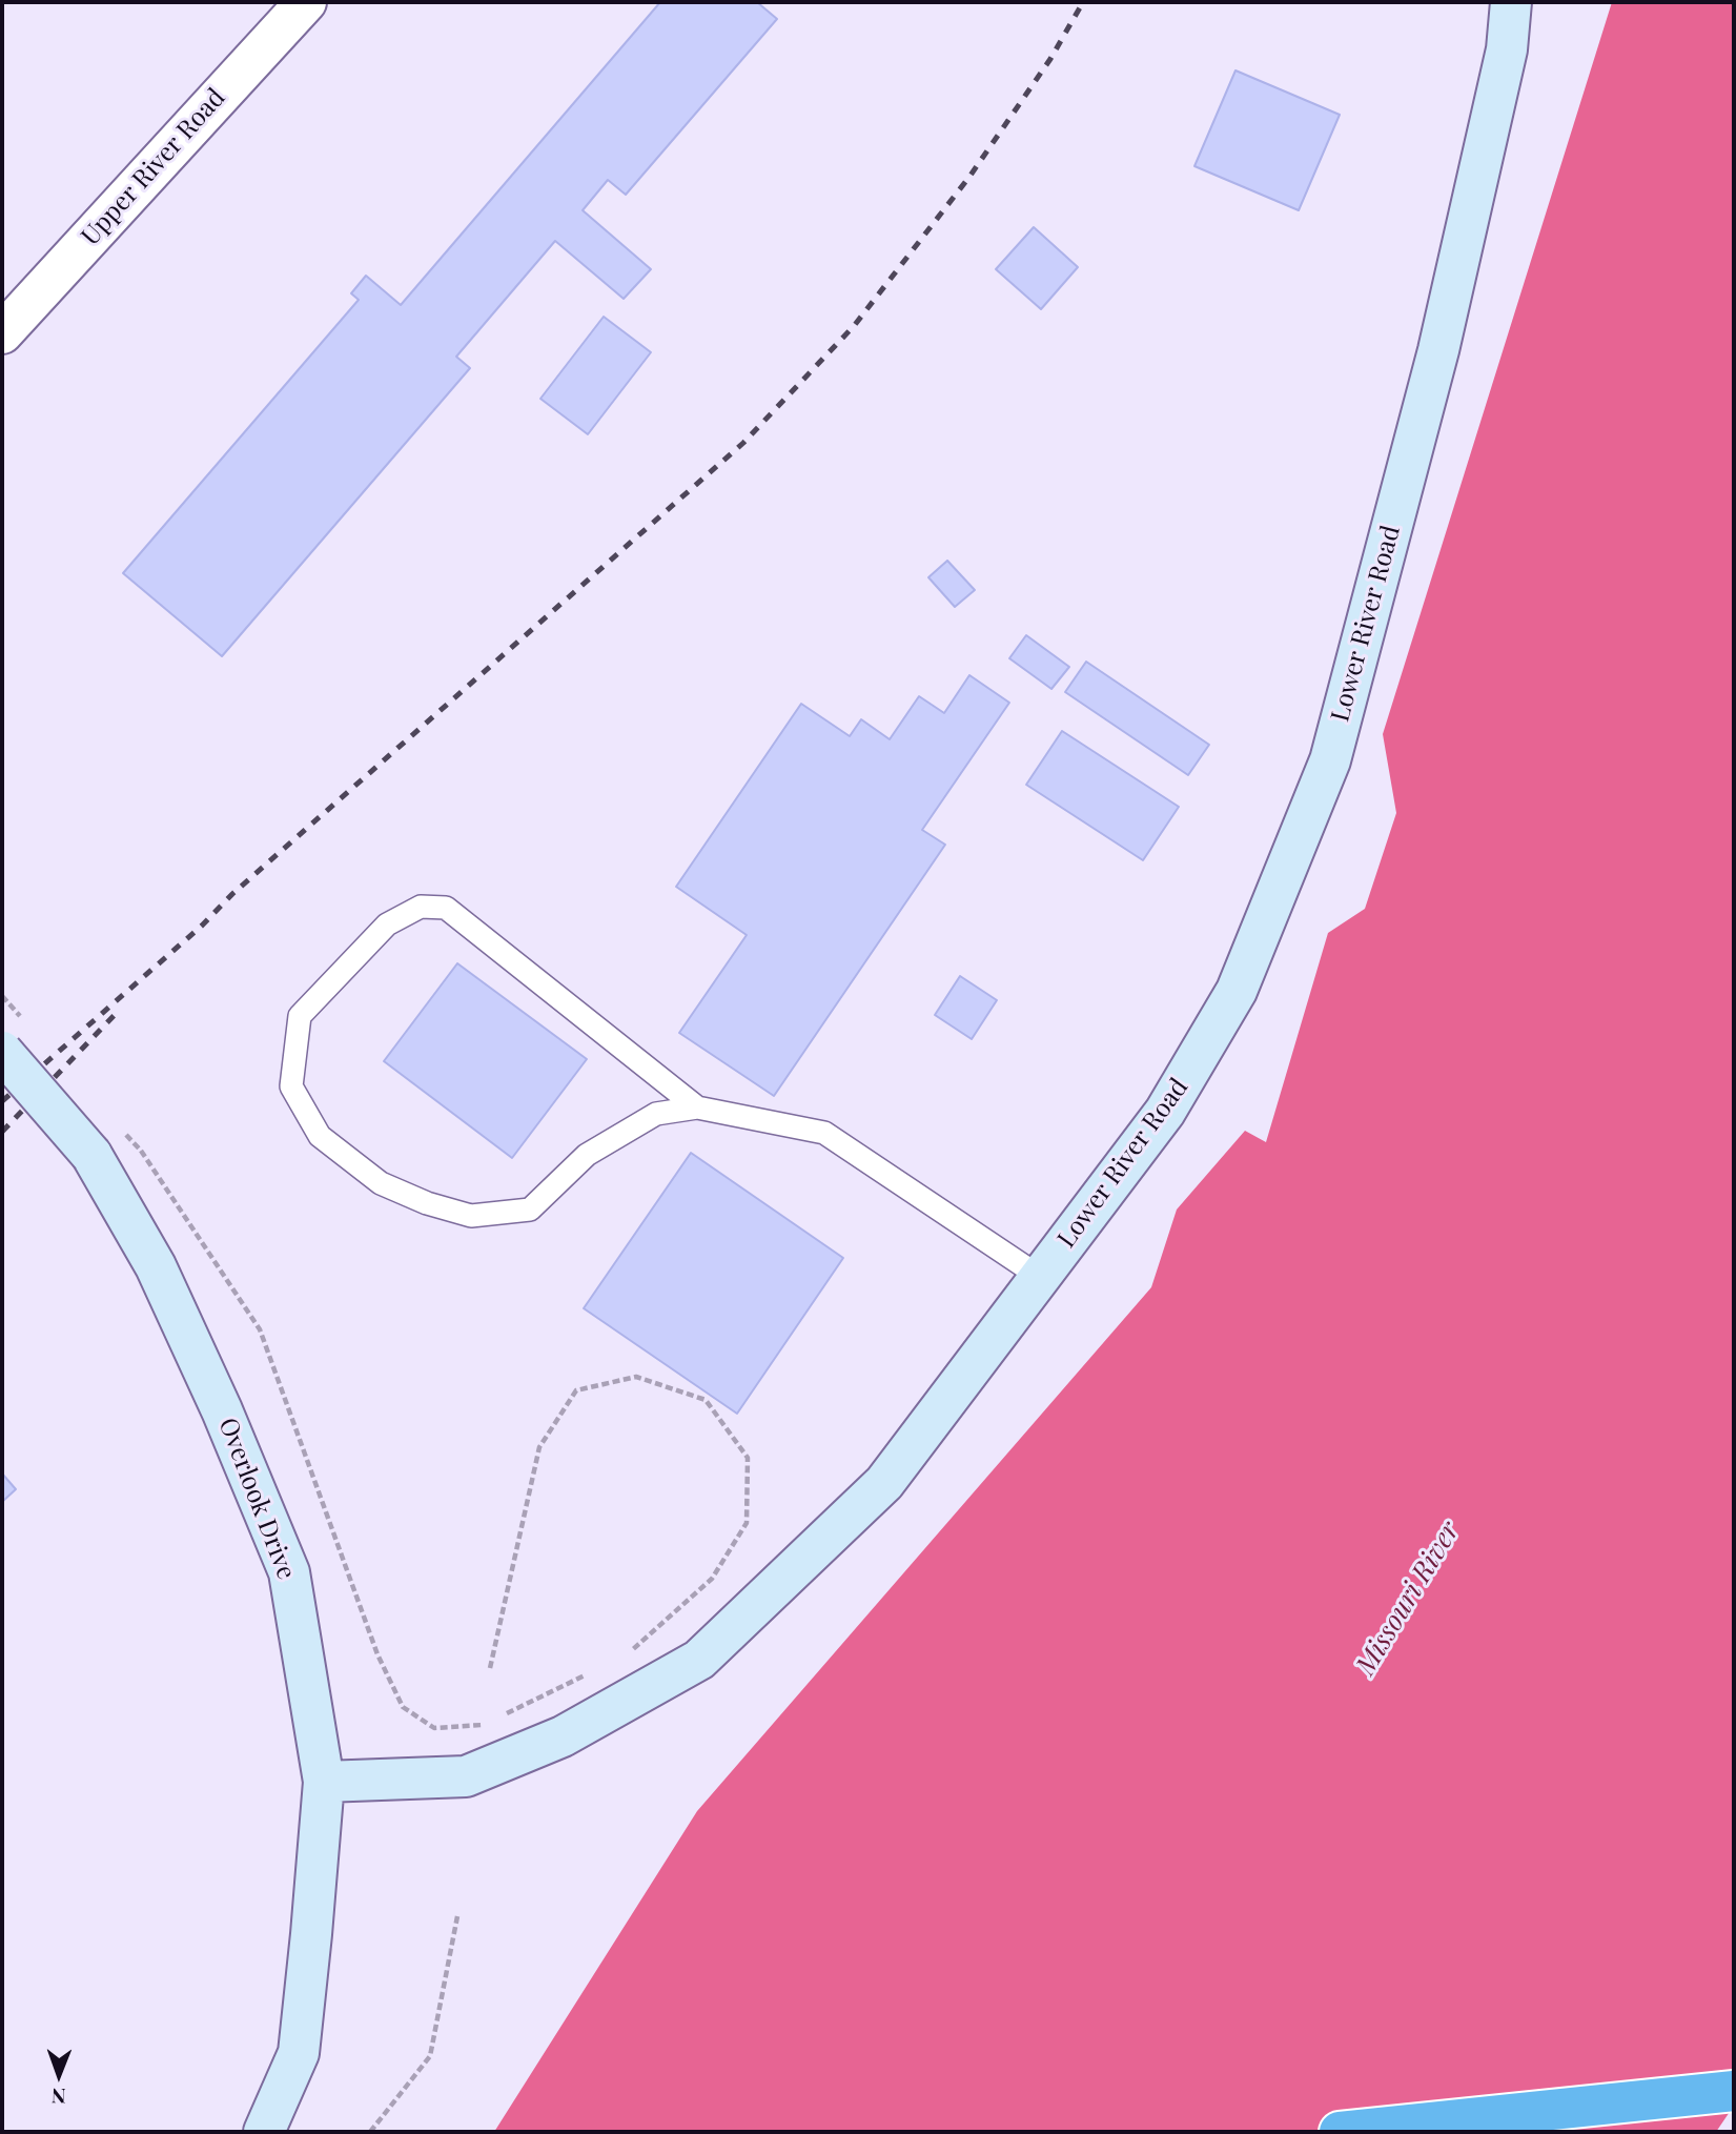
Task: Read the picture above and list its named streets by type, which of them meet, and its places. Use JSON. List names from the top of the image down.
{
  "streets": {
    "street": ["Upper River Road", "Lower River Road", "Overlook Drive"]
  },
  "crossings": [
    ["Lower River Road", "Overlook Drive"]
  ],
  "water": ["Missouri River"],
  "north": "bottom"
}
